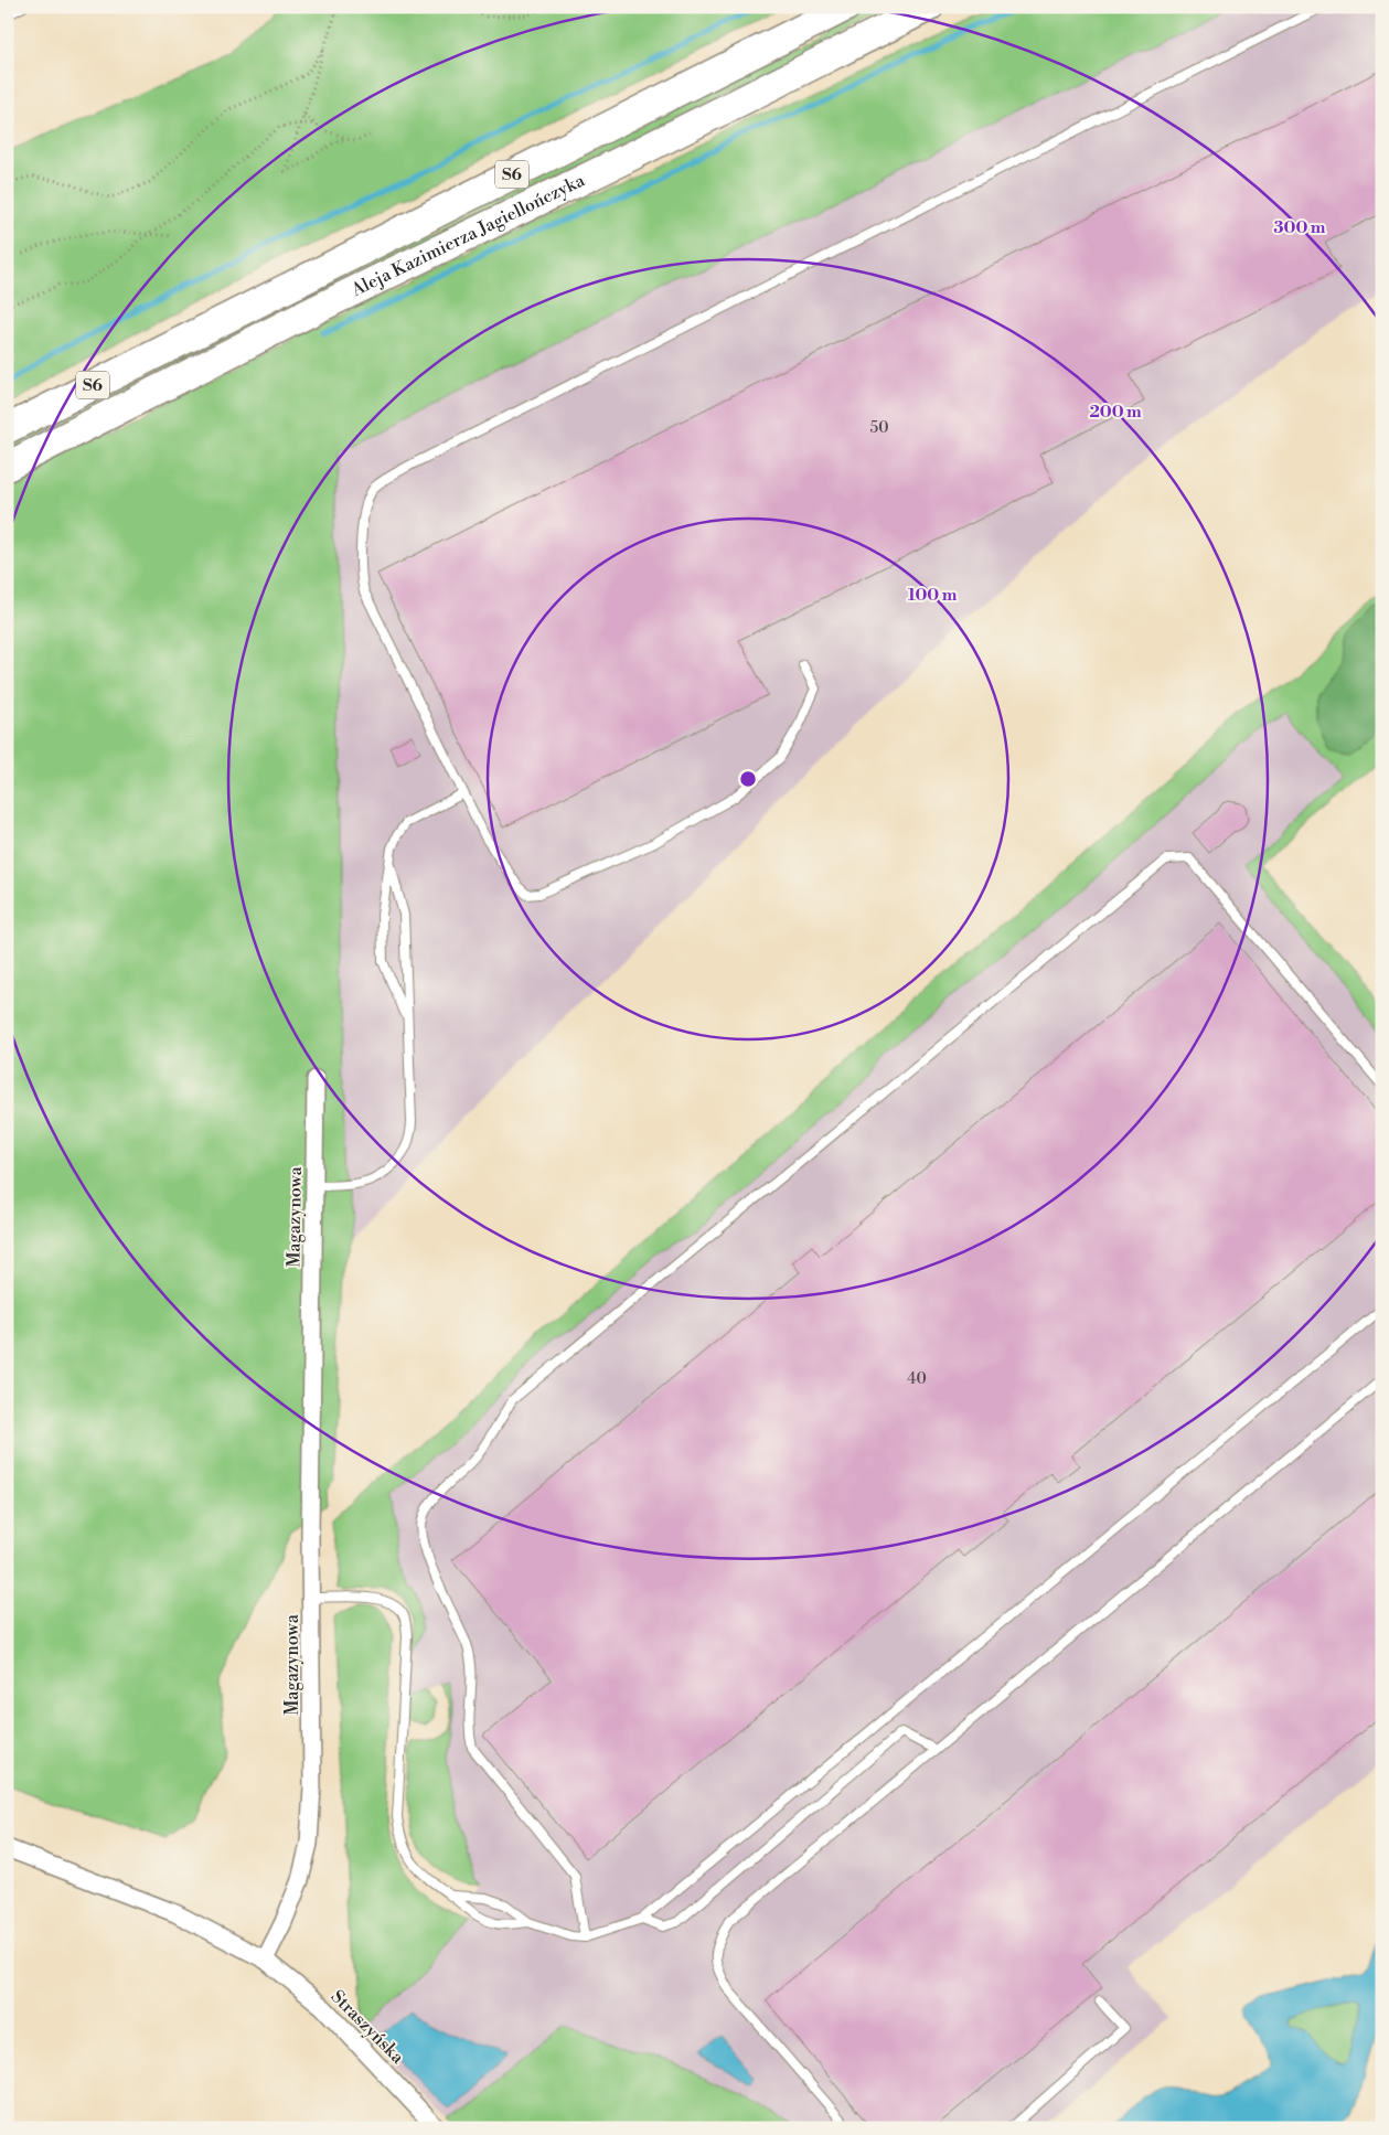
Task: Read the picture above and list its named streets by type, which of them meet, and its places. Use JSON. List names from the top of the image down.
{
  "streets": {
    "highway": ["S6", "Aleja Kazimierza Jagiellończyka"],
    "street": ["Magazynowa", "Straszyńska"]
  },
  "crossings": [
    ["Magazynowa", "Straszyńska"]
  ],
  "house_numbers": ["50", "40"],
  "rings": ["300 m", "200 m", "100 m"]
}
